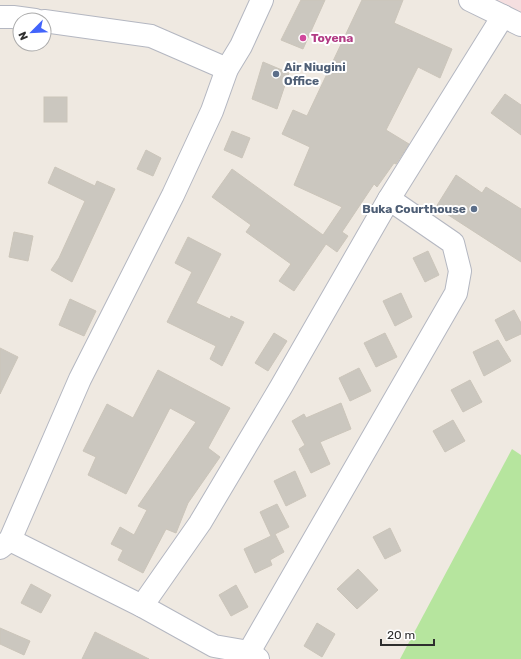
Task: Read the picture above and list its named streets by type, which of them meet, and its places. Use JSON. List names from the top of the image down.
{
  "places": ["Toyena", "Air Niugini Office", "Buka Courthouse"],
  "scale_bar": "20 m",
  "north": "bottom left"
}
